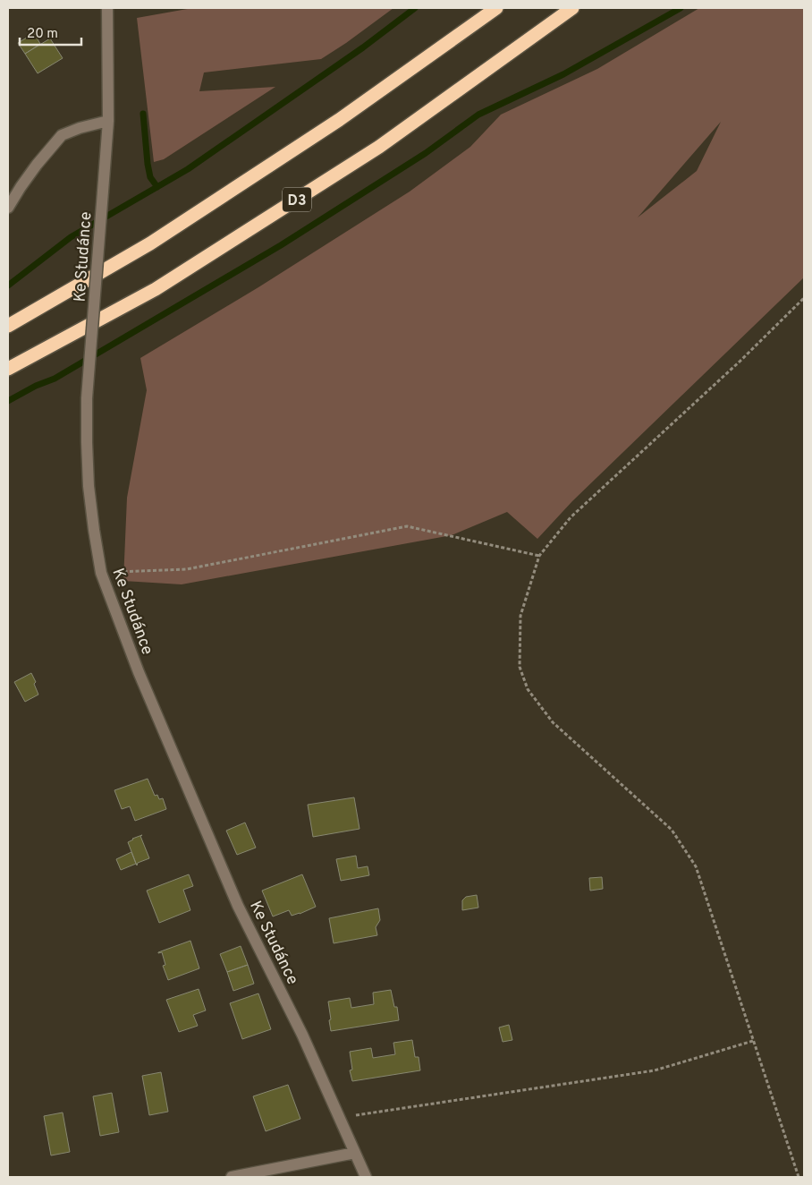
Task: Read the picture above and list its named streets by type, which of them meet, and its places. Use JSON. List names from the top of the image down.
{
  "streets": {
    "highway": ["D3"],
    "street": ["Ke Studánce"]
  },
  "scale_bar": "20 m"
}
